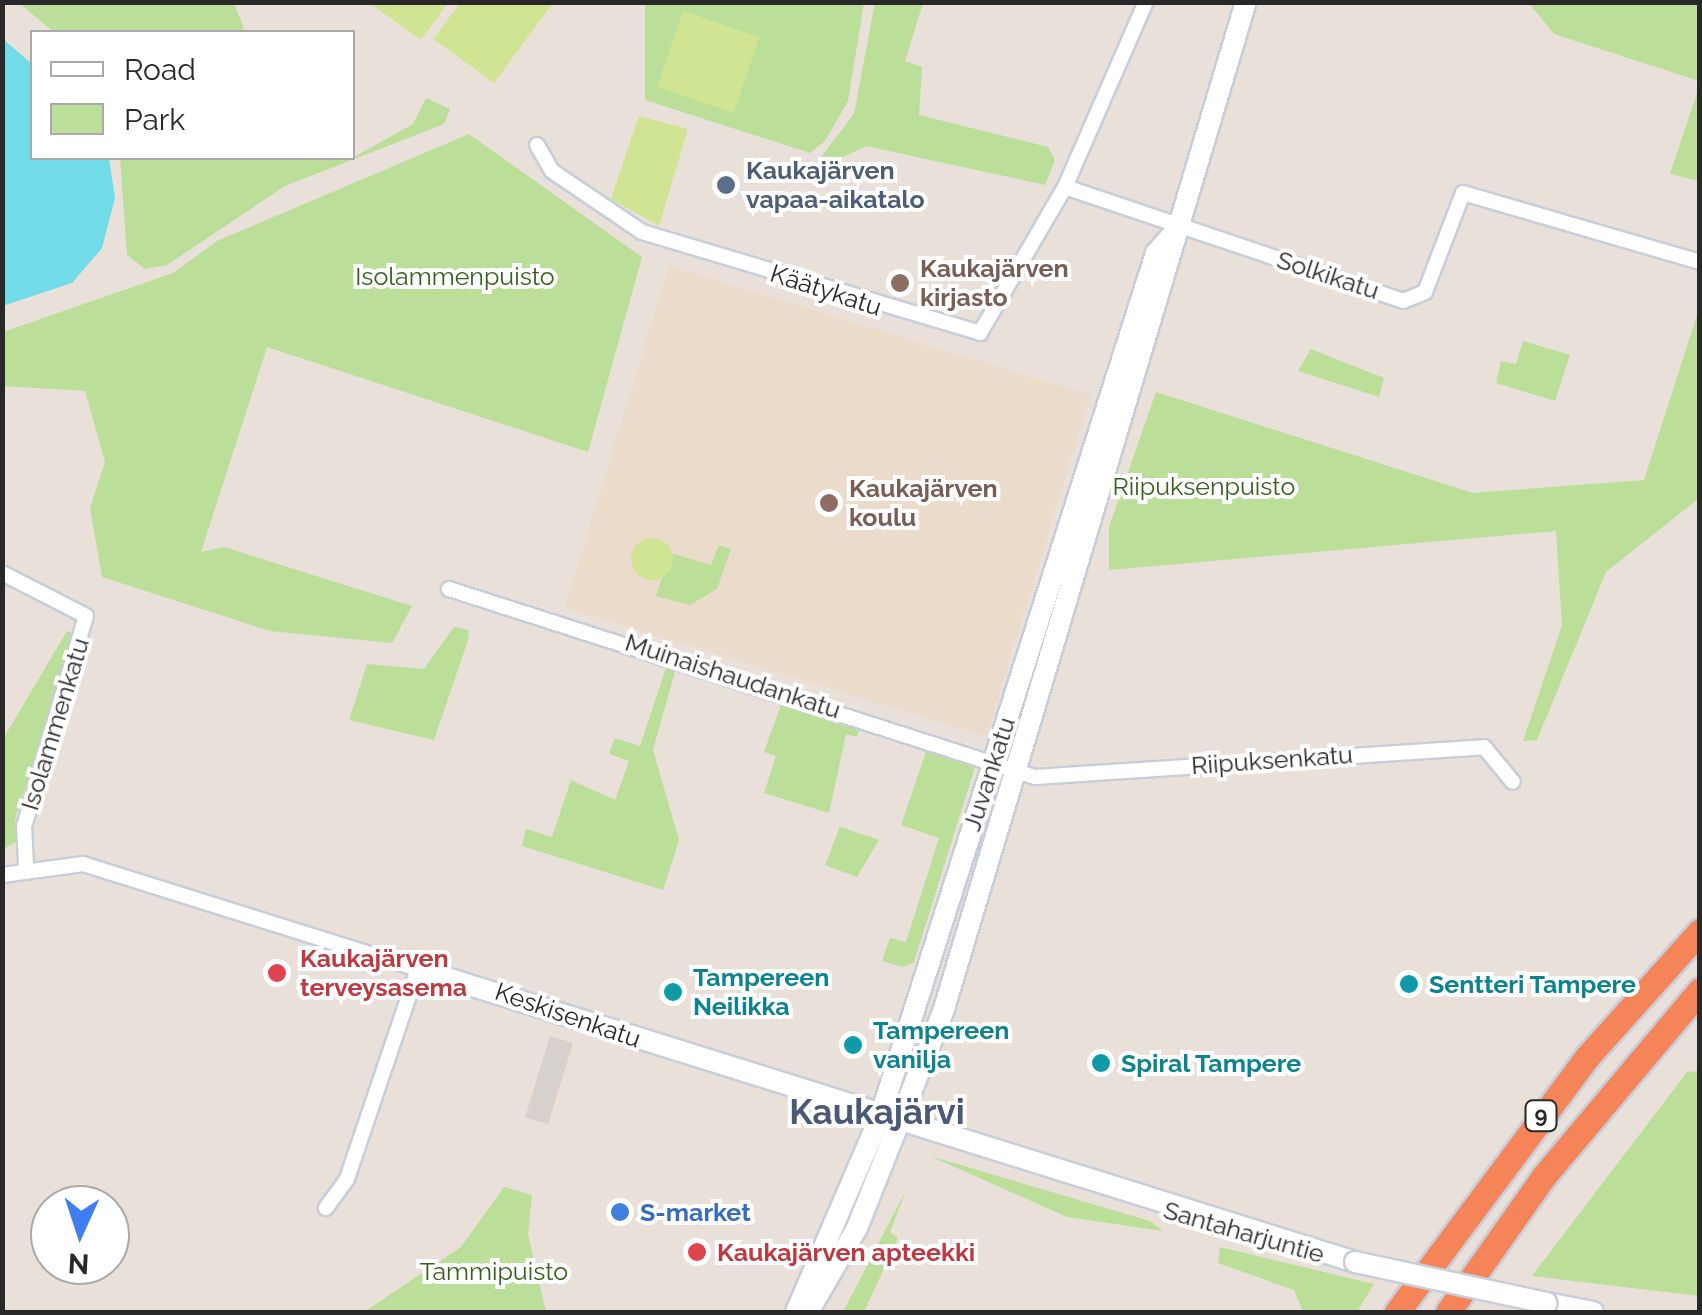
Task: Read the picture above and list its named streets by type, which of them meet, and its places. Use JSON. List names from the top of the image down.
{
  "streets": {
    "highway": ["9"],
    "main road": ["Juvankatu", "Keskisenkatu", "Santaharjuntie"],
    "street": [
      "Solkikatu",
      "Käätykatu",
      "Muinaishaudankatu",
      "Isolammenkatu",
      "Riipuksenkatu"
    ]
  },
  "crossings": [
    ["Solkikatu", "Käätykatu"],
    ["Solkikatu", "Juvankatu"],
    ["Muinaishaudankatu", "Riipuksenkatu"],
    ["Muinaishaudankatu", "Juvankatu"],
    ["Isolammenkatu", "Keskisenkatu"],
    ["Riipuksenkatu", "Juvankatu"],
    ["Juvankatu", "Keskisenkatu"],
    ["Juvankatu", "Santaharjuntie"],
    ["Keskisenkatu", "Santaharjuntie"]
  ],
  "districts": ["Kaukajärvi"],
  "parks": ["Isolammenpuisto", "Riipuksenpuisto", "Tammipuisto"],
  "places": [
    "Kaukajärven vapaa-aikatalo",
    "Kaukajärven kirjasto",
    "Kaukajärven koulu",
    "Kaukajärven terveysasema",
    "Sentteri Tampere",
    "Tampereen Neilikka",
    "Tampereen vanilja",
    "Spiral Tampere",
    "S-market",
    "Kaukajärven apteekki"
  ],
  "legend": ["Road", "Park"],
  "north": "bottom"
}
